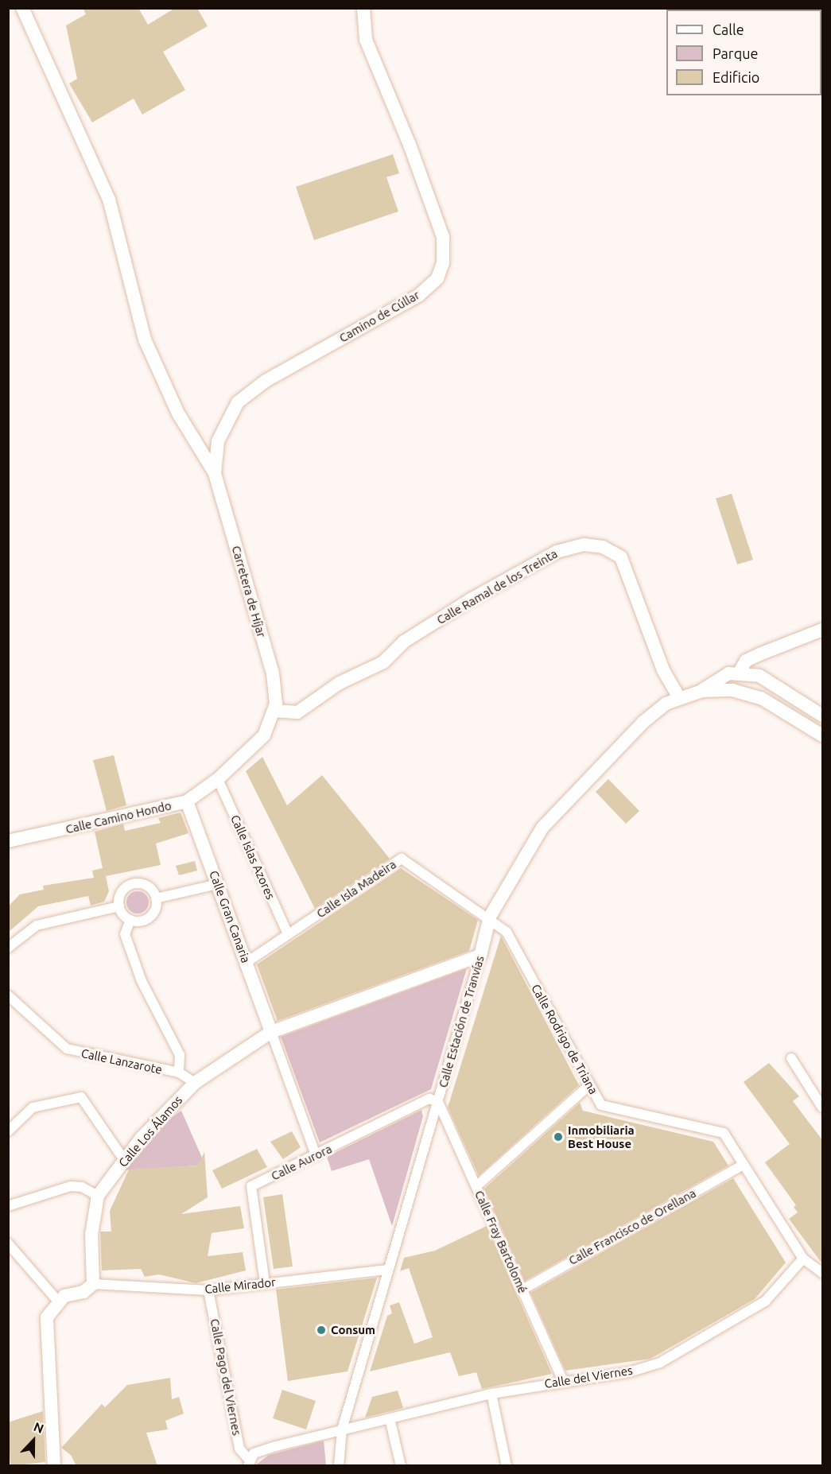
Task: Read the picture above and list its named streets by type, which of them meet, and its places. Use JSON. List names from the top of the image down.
{
  "streets": {
    "street": [
      "Camino de Cúllar",
      "Calle Ramal de los Treinta",
      "Carretera de Híjar",
      "Calle Camino Hondo",
      "Calle Islas Azores",
      "Calle Isla Madeira",
      "Calle Gran Canaria",
      "Calle Estación de Tranvías",
      "Calle Rodrigo de Triana",
      "Calle Lanzarote",
      "Calle Los Álamos",
      "Calle Aurora",
      "Calle Francisco de Orellana",
      "Calle Fray Bartolomé",
      "Calle Mirador",
      "Calle Pago del Viernes",
      "Calle del Viernes"
    ]
  },
  "crossings": [
    ["Camino de Cúllar", "Carretera de Híjar"],
    ["Calle Ramal de los Treinta", "Carretera de Híjar"],
    ["Calle Ramal de los Treinta", "Calle Camino Hondo"],
    ["Calle Ramal de los Treinta", "Calle Estación de Tranvías"],
    ["Carretera de Híjar", "Calle Camino Hondo"],
    ["Calle Camino Hondo", "Calle Islas Azores"],
    ["Calle Camino Hondo", "Calle Gran Canaria"],
    ["Calle Islas Azores", "Calle Isla Madeira"],
    ["Calle Isla Madeira", "Calle Gran Canaria"],
    ["Calle Isla Madeira", "Calle Estación de Tranvías"],
    ["Calle Isla Madeira", "Calle Rodrigo de Triana"],
    ["Calle Gran Canaria", "Calle Los Álamos"],
    ["Calle Estación de Tranvías", "Calle Rodrigo de Triana"],
    ["Calle Estación de Tranvías", "Calle Los Álamos"],
    ["Calle Estación de Tranvías", "Calle Aurora"],
    ["Calle Estación de Tranvías", "Calle Fray Bartolomé"],
    ["Calle Estación de Tranvías", "Calle Mirador"],
    ["Calle Estación de Tranvías", "Calle del Viernes"],
    ["Calle Rodrigo de Triana", "Calle Francisco de Orellana"],
    ["Calle Rodrigo de Triana", "Calle del Viernes"],
    ["Calle Lanzarote", "Calle Los Álamos"],
    ["Calle Los Álamos", "Calle Mirador"],
    ["Calle Aurora", "Calle Fray Bartolomé"],
    ["Calle Aurora", "Calle Mirador"],
    ["Calle Francisco de Orellana", "Calle Fray Bartolomé"],
    ["Calle Fray Bartolomé", "Calle del Viernes"],
    ["Calle Mirador", "Calle Pago del Viernes"]
  ],
  "places": ["Inmobiliaria Best House", "Consum"],
  "legend": ["Calle", "Parque", "Edificio"],
  "north": "top"
}
